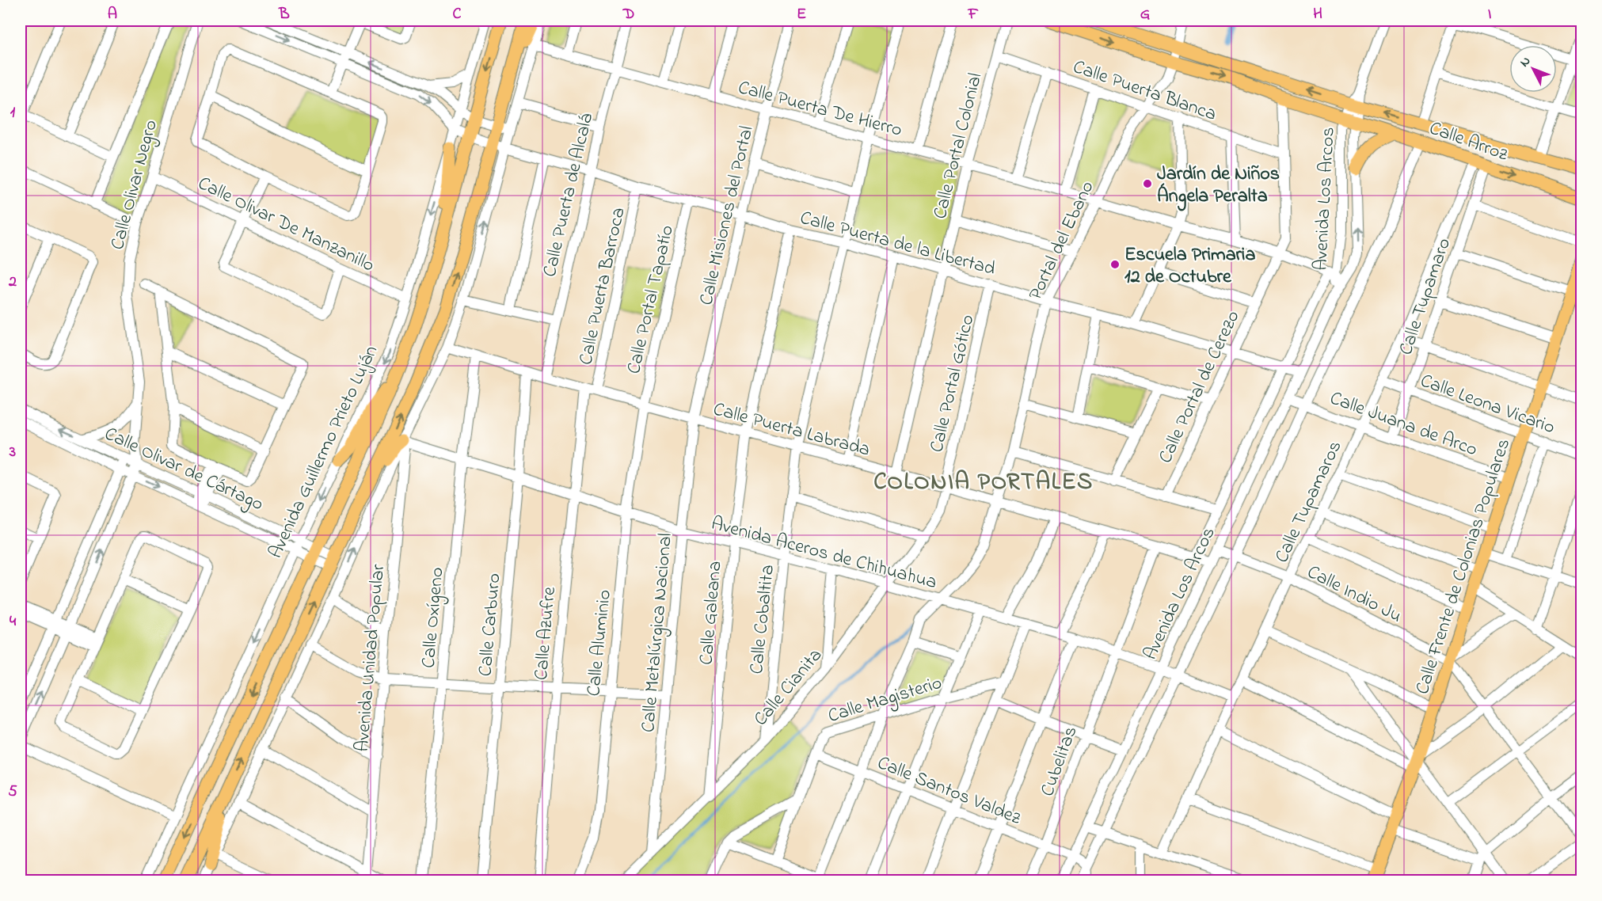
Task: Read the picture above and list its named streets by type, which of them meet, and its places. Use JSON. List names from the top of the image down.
{
  "streets": {
    "main road": ["Calle Arroz", "Avenida Guillermo Prieto Luján", "Calle Frente de Colonias Populares"],
    "street": [
      "Calle Puerta Blanca",
      "Calle Puerta De Hierro",
      "Calle Portal Colonial",
      "Calle Olivar Negro",
      "Calle Puerta de Alcalá",
      "Avenida Los Arcos",
      "Calle Misiones del Portal",
      "Calle Olivar De Manzanillo",
      "Portal del Ebano",
      "Calle Puerta de la Libertad",
      "Calle Puerta Barroca",
      "Calle Tupamaro",
      "Calle Portal Tapatío",
      "Calle Portal Gótico",
      "Calle Portal de Cerezo",
      "Calle Leona Vicario",
      "Calle Juana de Arco",
      "Calle Puerta Labrada",
      "Calle Olivar de Cártago",
      "Calle Tupamaros",
      "Avenida Aceros de Chihuahua",
      "Calle Indio Ju",
      "Calle Galeana",
      "Calle Oxígeno",
      "Calle Cobaltita",
      "Calle Carburo",
      "Calle Metalúrgica Nacional",
      "Calle Azufre",
      "Calle Aluminio",
      "Avenida Unidad Popular",
      "Calle Cianita",
      "Calle Magisterio",
      "Cubelitas",
      "Calle Santos Valdez"
    ]
  },
  "crossings": [
    ["Calle Puerta Blanca", "Calle Portal Colonial"],
    ["Calle Puerta Blanca", "Portal del Ebano"],
    ["Calle Puerta Blanca", "Calle Portal de Cerezo"],
    ["Calle Puerta De Hierro", "Calle Portal Colonial"],
    ["Calle Puerta De Hierro", "Calle Puerta de Alcalá"],
    ["Calle Puerta De Hierro", "Avenida Los Arcos"],
    ["Calle Puerta De Hierro", "Calle Misiones del Portal"],
    ["Calle Puerta De Hierro", "Portal del Ebano"],
    ["Calle Puerta De Hierro", "Calle Portal de Cerezo"],
    ["Calle Puerta De Hierro", "Calle Cobaltita"],
    ["Calle Arroz", "Avenida Los Arcos"],
    ["Calle Arroz", "Portal del Ebano"],
    ["Calle Arroz", "Calle Tupamaro"],
    ["Calle Arroz", "Calle Portal de Cerezo"],
    ["Calle Arroz", "Calle Tupamaros"],
    ["Calle Portal Colonial", "Calle Puerta de la Libertad"],
    ["Calle Portal Colonial", "Calle Puerta Labrada"],
    ["Calle Olivar Negro", "Calle Olivar De Manzanillo"],
    ["Calle Olivar Negro", "Calle Olivar de Cártago"],
    ["Calle Puerta de Alcalá", "Calle Puerta de la Libertad"],
    ["Calle Puerta de Alcalá", "Calle Puerta Labrada"],
    ["Avenida Los Arcos", "Calle Puerta de la Libertad"],
    ["Avenida Los Arcos", "Calle Juana de Arco"],
    ["Avenida Los Arcos", "Calle Puerta Labrada"],
    ["Avenida Los Arcos", "Avenida Aceros de Chihuahua"],
    ["Avenida Los Arcos", "Calle Indio Ju"],
    ["Avenida Los Arcos", "Calle Santos Valdez"],
    ["Calle Misiones del Portal", "Calle Puerta de la Libertad"],
    ["Calle Misiones del Portal", "Calle Puerta Labrada"],
    ["Calle Misiones del Portal", "Calle Metalúrgica Nacional"],
    ["Calle Olivar De Manzanillo", "Avenida Guillermo Prieto Luján"],
    ["Portal del Ebano", "Calle Puerta de la Libertad"],
    ["Portal del Ebano", "Calle Puerta Labrada"],
    ["Portal del Ebano", "Avenida Aceros de Chihuahua"],
    ["Portal del Ebano", "Calle Magisterio"],
    ["Portal del Ebano", "Calle Santos Valdez"],
    ["Calle Puerta de la Libertad", "Calle Puerta Barroca"],
    ["Calle Puerta de la Libertad", "Calle Portal Tapatío"],
    ["Calle Puerta de la Libertad", "Calle Portal Gótico"],
    ["Calle Puerta de la Libertad", "Calle Portal de Cerezo"],
    ["Calle Puerta de la Libertad", "Avenida Guillermo Prieto Luján"],
    ["Calle Puerta de la Libertad", "Calle Galeana"],
    ["Calle Puerta de la Libertad", "Calle Cobaltita"],
    ["Calle Puerta Barroca", "Calle Puerta Labrada"],
    ["Calle Tupamaro", "Calle Leona Vicario"],
    ["Calle Tupamaro", "Calle Juana de Arco"],
    ["Calle Tupamaro", "Calle Tupamaros"],
    ["Calle Portal Tapatío", "Calle Puerta Labrada"],
    ["Calle Portal Tapatío", "Calle Aluminio"],
    ["Calle Portal Gótico", "Calle Puerta Labrada"],
    ["Calle Portal Gótico", "Calle Cianita"],
    ["Calle Leona Vicario", "Calle Tupamaros"],
    ["Calle Leona Vicario", "Calle Frente de Colonias Populares"],
    ["Calle Juana de Arco", "Calle Tupamaros"],
    ["Calle Juana de Arco", "Calle Frente de Colonias Populares"],
    ["Calle Puerta Labrada", "Calle Galeana"],
    ["Calle Puerta Labrada", "Calle Oxígeno"],
    ["Calle Puerta Labrada", "Calle Cobaltita"],
    ["Calle Puerta Labrada", "Calle Carburo"],
    ["Calle Puerta Labrada", "Calle Metalúrgica Nacional"],
    ["Calle Puerta Labrada", "Calle Azufre"],
    ["Calle Puerta Labrada", "Calle Aluminio"],
    ["Calle Puerta Labrada", "Calle Cianita"],
    ["Calle Puerta Labrada", "Cubelitas"],
    ["Avenida Guillermo Prieto Luján", "Calle Olivar de Cártago"],
    ["Calle Tupamaros", "Avenida Aceros de Chihuahua"],
    ["Calle Tupamaros", "Calle Indio Ju"],
    ["Avenida Aceros de Chihuahua", "Calle Galeana"],
    ["Avenida Aceros de Chihuahua", "Calle Oxígeno"],
    ["Avenida Aceros de Chihuahua", "Calle Cobaltita"],
    ["Avenida Aceros de Chihuahua", "Calle Carburo"],
    ["Avenida Aceros de Chihuahua", "Calle Metalúrgica Nacional"],
    ["Avenida Aceros de Chihuahua", "Calle Azufre"],
    ["Avenida Aceros de Chihuahua", "Calle Aluminio"],
    ["Avenida Aceros de Chihuahua", "Avenida Unidad Popular"],
    ["Avenida Aceros de Chihuahua", "Calle Cianita"],
    ["Avenida Aceros de Chihuahua", "Cubelitas"],
    ["Calle Frente de Colonias Populares", "Calle Indio Ju"],
    ["Calle Galeana", "Calle Cianita"],
    ["Calle Cobaltita", "Calle Cianita"],
    ["Calle Metalúrgica Nacional", "Calle Cianita"],
    ["Calle Magisterio", "Calle Santos Valdez"],
    ["Cubelitas", "Calle Santos Valdez"]
  ],
  "districts": ["COLONIA PORTALES"],
  "places": ["Jardín de Niños Ángela Peralta", "Escuela Primaria 12 de Octubre"],
  "north": "top left",
  "grid": {
    "columns": [
      "A",
      "B",
      "C",
      "D",
      "E",
      "F",
      "G",
      "H",
      "I"
    ],
    "rows": [
      "1",
      "2",
      "3",
      "4",
      "5"
    ]
  }
}
